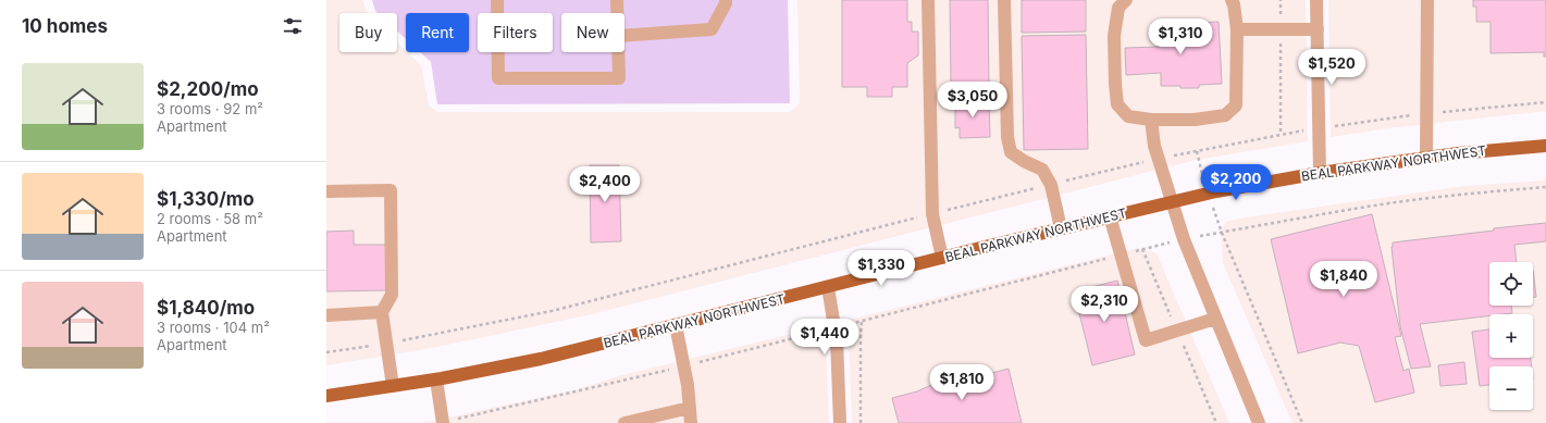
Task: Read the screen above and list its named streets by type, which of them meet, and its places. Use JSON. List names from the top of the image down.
{
  "streets": {
    "main road": ["BEAL PARKWAY NORTHWEST"]
  },
  "page": {
    "heading": "10 homes",
    "chip": [
      "Buy",
      "Rent",
      "Filters",
      "New"
    ],
    "price": [
      "$1,310",
      "$1,520",
      "$3,050",
      "$2,200",
      "$2,400",
      "$1,330",
      "$1,840",
      "$2,310",
      "$1,440",
      "$1,810"
    ],
    "list": [
      {
        "name": "$2,200/mo",
        "note": "3 rooms · 92 m² · Apartment"
      },
      {
        "name": "$1,330/mo",
        "note": "2 rooms · 58 m² · Apartment"
      },
      {
        "name": "$1,840/mo",
        "note": "3 rooms · 104 m² · Apartment"
      }
    ],
    "map_buttons": ["+", "−"]
  }
}
